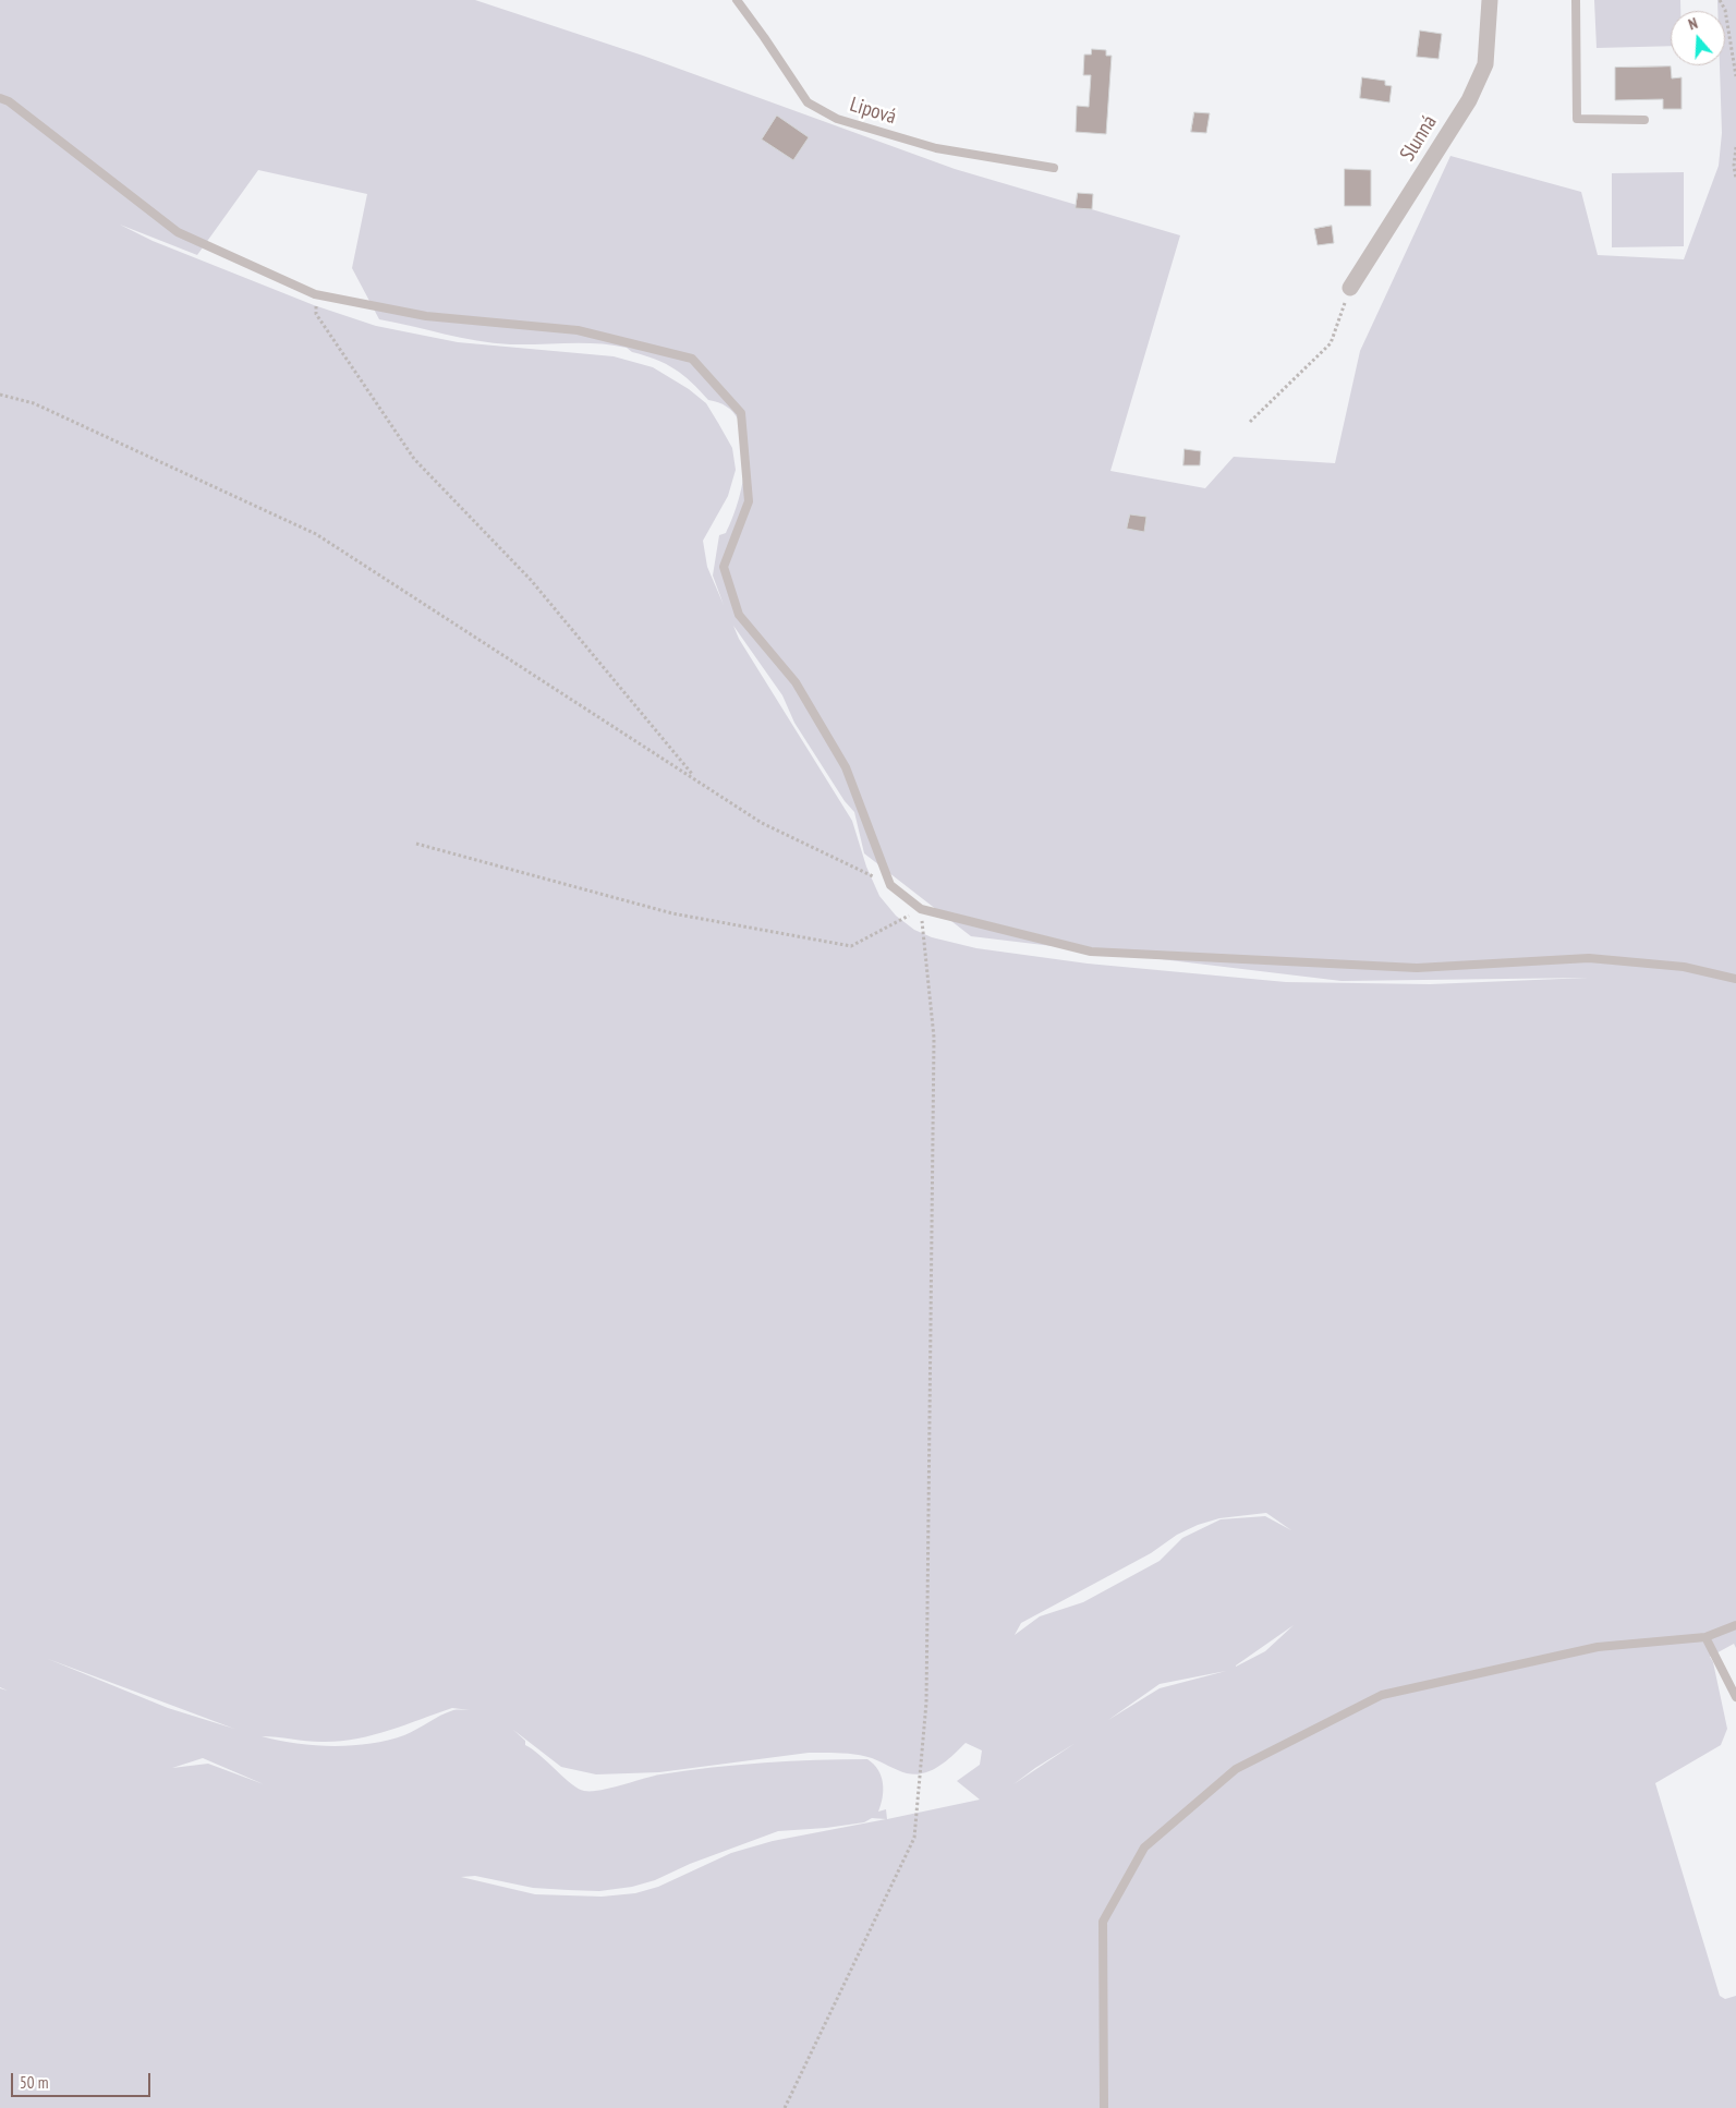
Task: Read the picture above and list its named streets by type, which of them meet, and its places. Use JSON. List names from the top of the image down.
{
  "streets": {
    "street": ["Slunná"],
    "lane": ["Lipová"]
  },
  "scale_bar": "50 m",
  "north": "top"
}
